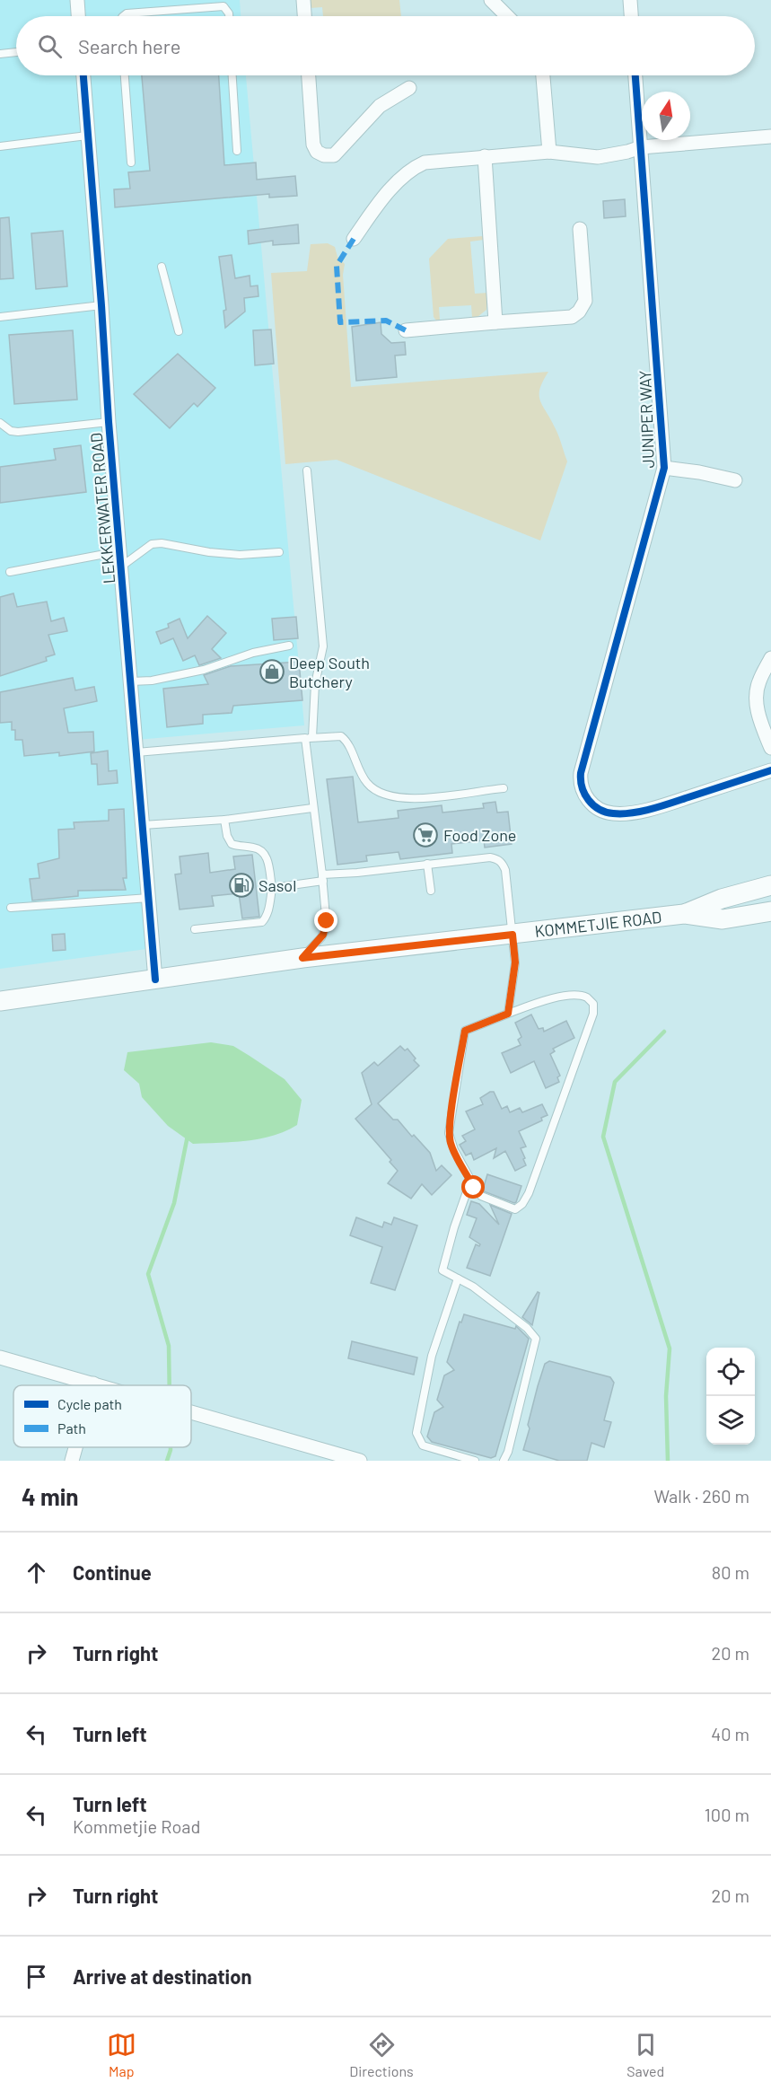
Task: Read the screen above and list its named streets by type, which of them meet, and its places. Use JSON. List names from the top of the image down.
{
  "streets": {
    "main road": ["KOMMETJIE ROAD"],
    "street": ["JUNIPER WAY", "LEKKERWATER ROAD"]
  },
  "crossings": [
    ["LEKKERWATER ROAD", "KOMMETJIE ROAD"]
  ],
  "places": {
    "shop": ["Deep South Butchery"],
    "supermarket": ["Food Zone"],
    "fuel station": ["Sasol"]
  },
  "legend": ["Cycle path", "Path"],
  "north": "top",
  "page": {
    "search": "Search here",
    "heading": ["4 min", "Walk · 260 m"],
    "list": [
      ["Continue", "80 m"],
      ["Turn right", "20 m"],
      ["Turn left", "40 m"],
      ["Turn left", "Kommetjie Road", "100 m"],
      ["Turn right", "20 m"],
      "Arrive at destination"
    ],
    "nav": ["Map", "Directions", "Saved"]
  }
}
